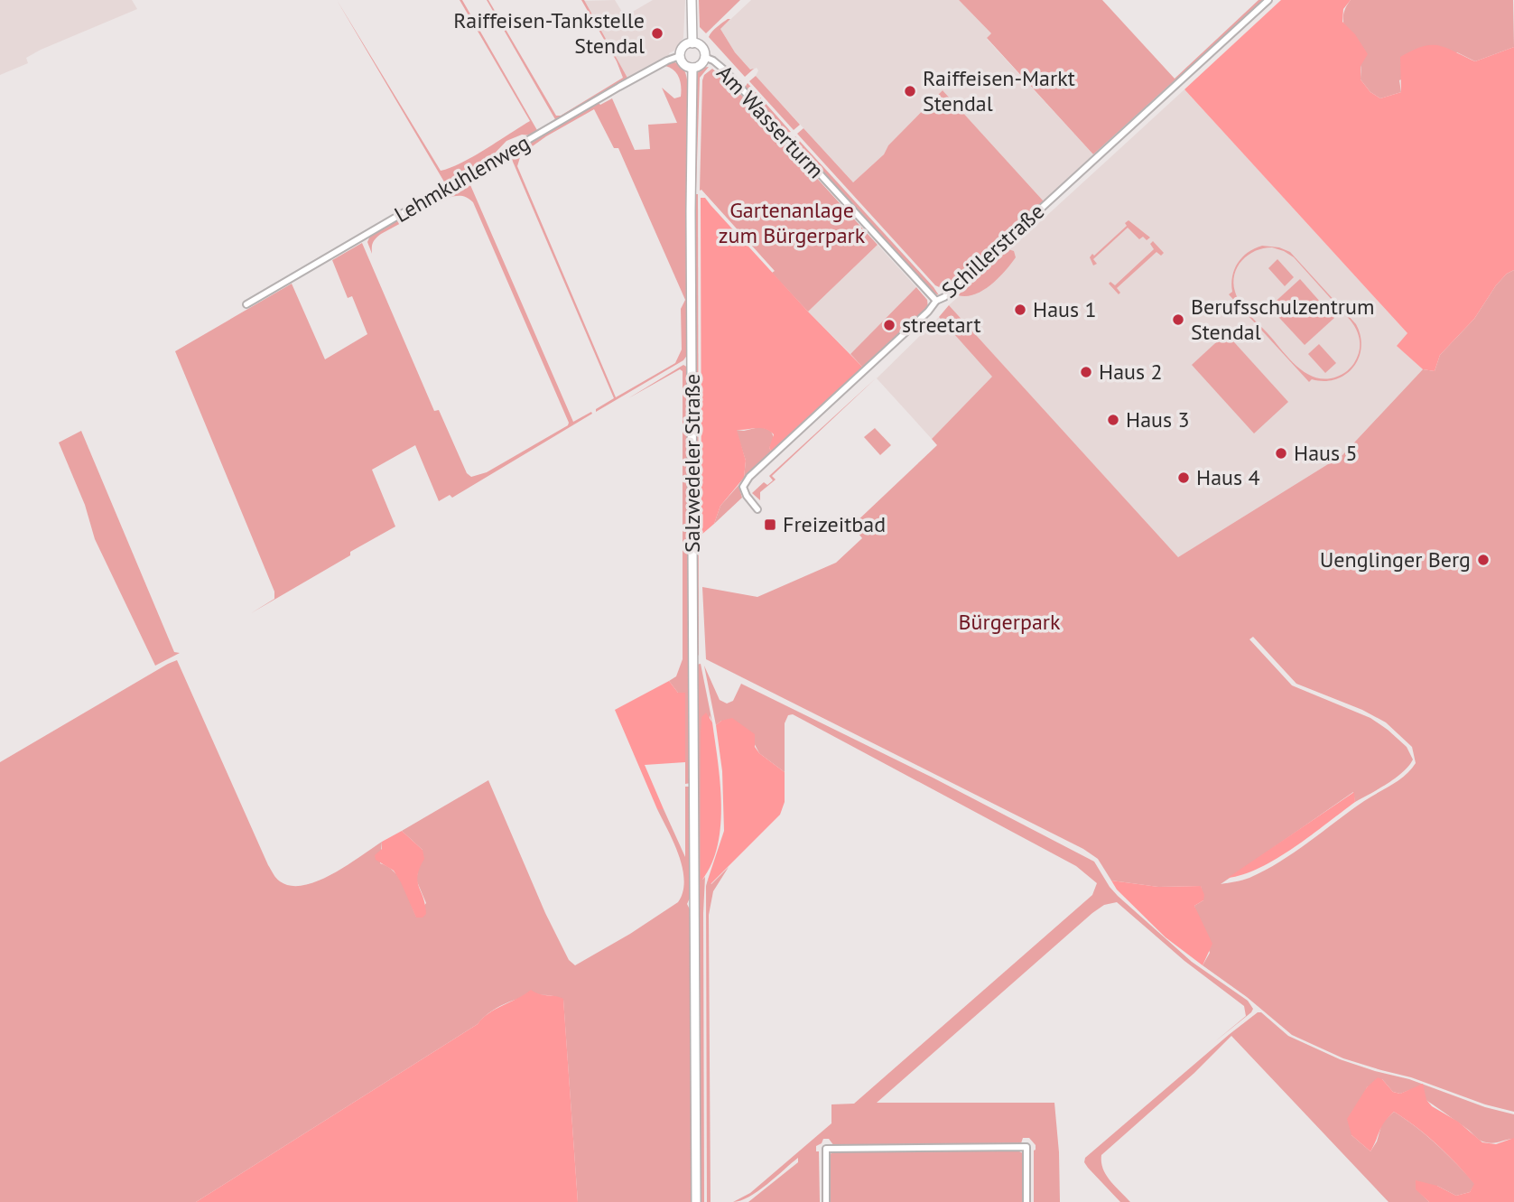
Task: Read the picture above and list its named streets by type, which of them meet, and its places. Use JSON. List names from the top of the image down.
{
  "streets": {
    "main road": ["Salzwedeler Straße"],
    "street": ["Am Wasserturm", "Lehmkuhlenweg", "Schillerstraße"]
  },
  "crossings": [
    ["Am Wasserturm", "Lehmkuhlenweg"],
    ["Am Wasserturm", "Schillerstraße"],
    ["Am Wasserturm", "Salzwedeler Straße"],
    ["Lehmkuhlenweg", "Salzwedeler Straße"]
  ],
  "parks": ["Gartenanlage zum Bürgerpark", "Bürgerpark"],
  "places": {
    "other": [
      "Raiffeisen-Tankstelle Stendal",
      "Raiffeisen-Markt Stendal",
      "Haus 1",
      "Berufsschulzentrum Stendal",
      "streetart",
      "Haus 2",
      "Haus 3",
      "Haus 5",
      "Haus 4",
      "Uenglinger Berg"
    ],
    "transit": ["Freizeitbad"]
  }
}
